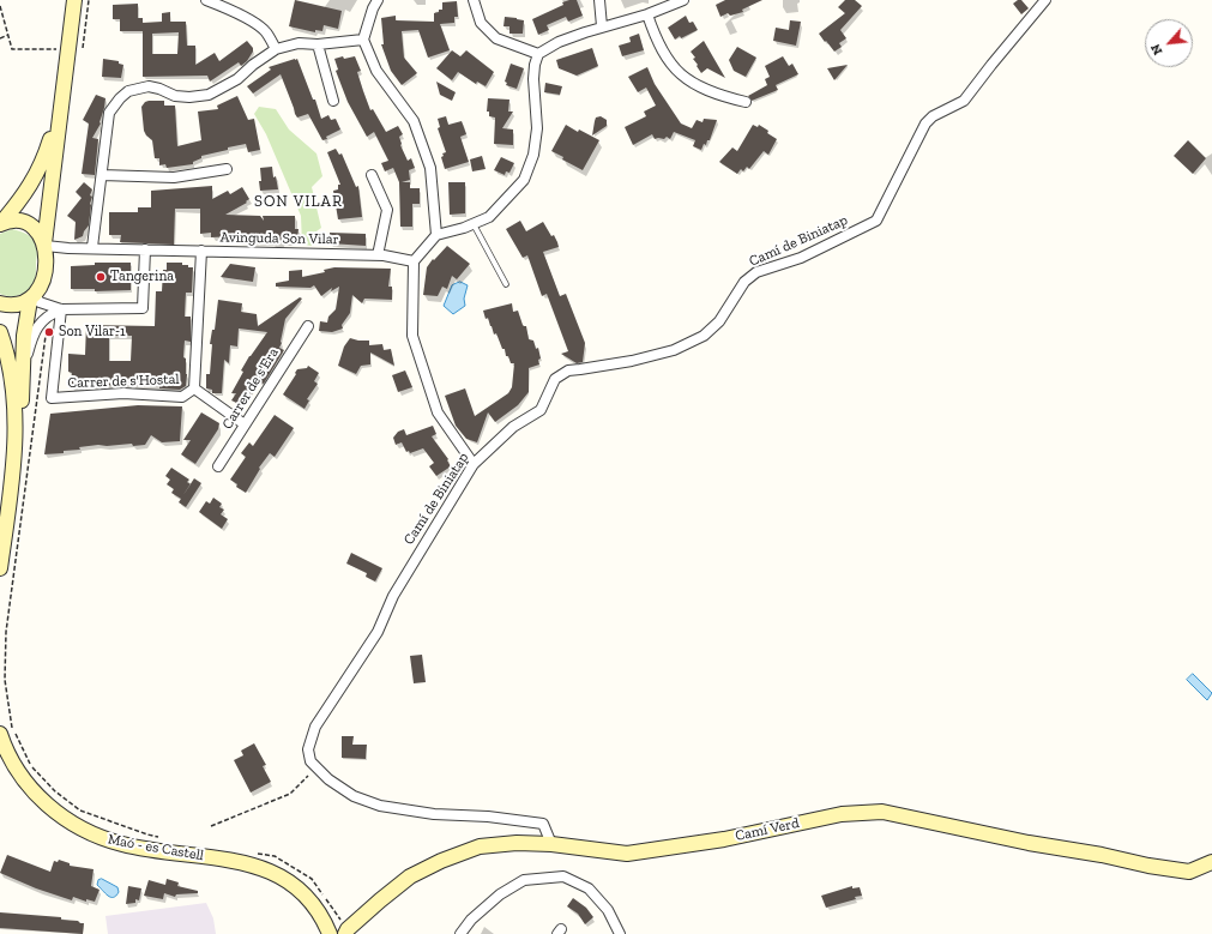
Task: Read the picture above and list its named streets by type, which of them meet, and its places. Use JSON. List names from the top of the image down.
{
  "streets": {
    "main road": ["Camí Verd", "Maó - es Castell"],
    "street": [
      "Avinguda Son Vilar",
      "Camí de Biniatap",
      "Carrer de s'Hostal",
      "Carrer de s'Era"
    ]
  },
  "crossings": [
    ["Camí de Biniatap", "Camí Verd"],
    ["Carrer de s'Hostal", "Carrer de s'Era"]
  ],
  "districts": ["SON VILAR"],
  "places": ["Tangerina", "Son Vilar-1"],
  "north": "bottom left"
}
